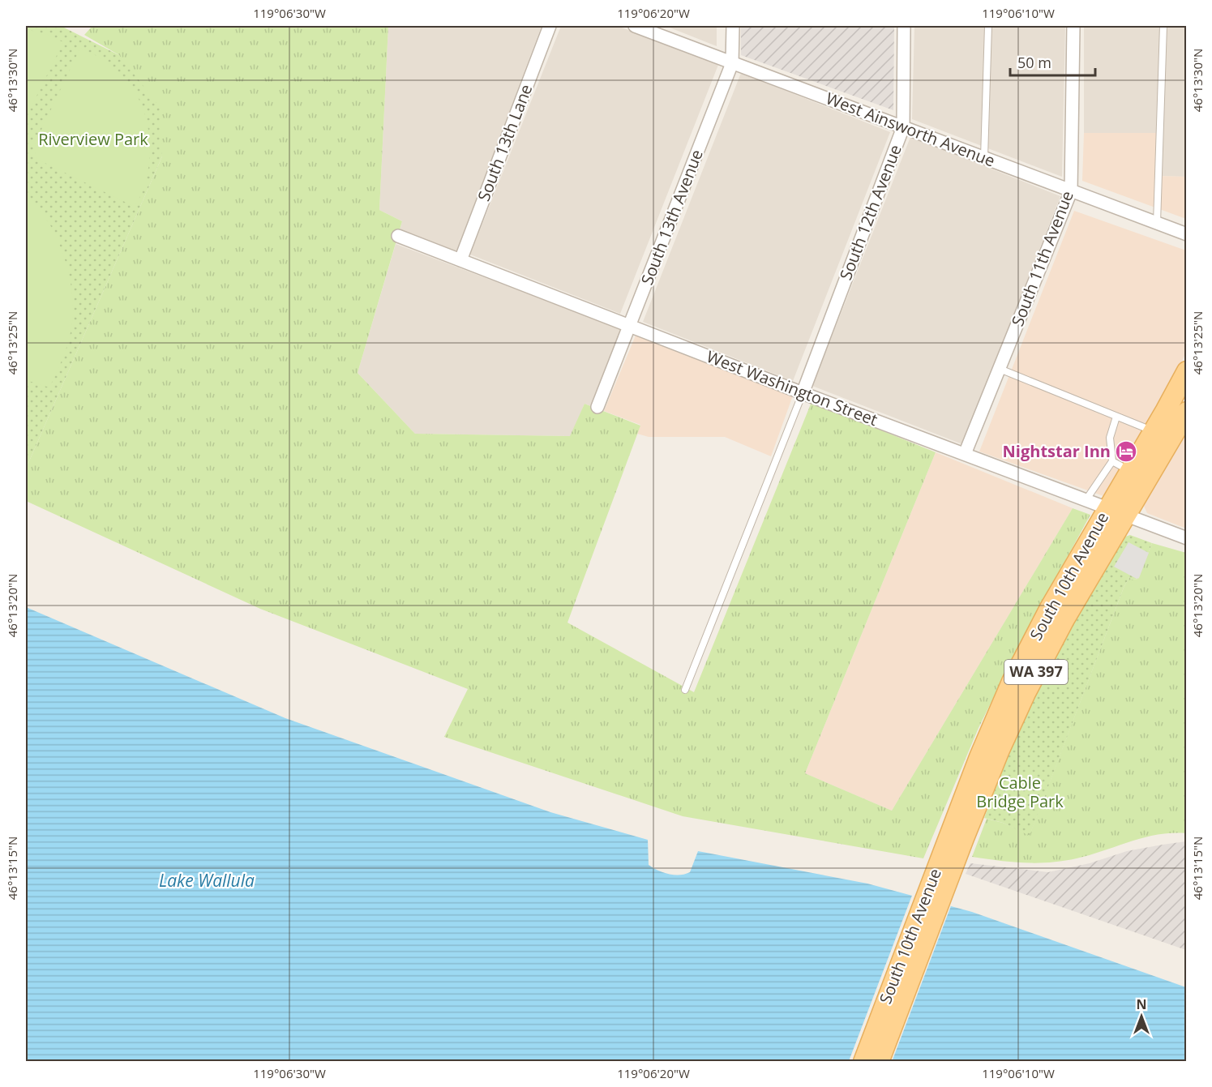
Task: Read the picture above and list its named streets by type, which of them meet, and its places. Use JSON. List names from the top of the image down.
{
  "streets": {
    "main road": ["South 10th Avenue", "WA 397"],
    "street": [
      "West Ainsworth Avenue",
      "South 13th Lane",
      "South 12th Avenue",
      "South 13th Avenue",
      "South 11th Avenue",
      "West Washington Street"
    ]
  },
  "crossings": [
    ["West Ainsworth Avenue", "South 12th Avenue"],
    ["West Ainsworth Avenue", "South 13th Avenue"],
    ["West Ainsworth Avenue", "South 11th Avenue"],
    ["South 13th Lane", "West Washington Street"],
    ["South 12th Avenue", "West Washington Street"],
    ["South 13th Avenue", "West Washington Street"],
    ["South 11th Avenue", "West Washington Street"],
    ["West Washington Street", "South 10th Avenue"]
  ],
  "water": ["Lake Wallula"],
  "parks": ["Riverview Park", "Cable Bridge Park"],
  "places": {
    "hotel": ["Nightstar Inn"]
  },
  "scale_bar": "50 m",
  "north": "top",
  "coordinates": [
    "119°06'30\"W",
    "119°06'20\"W",
    "119°06'10\"W",
    "46°13'30\"N",
    "46°13'25\"N",
    "46°13'20\"N",
    "46°13'15\"N"
  ]
}
